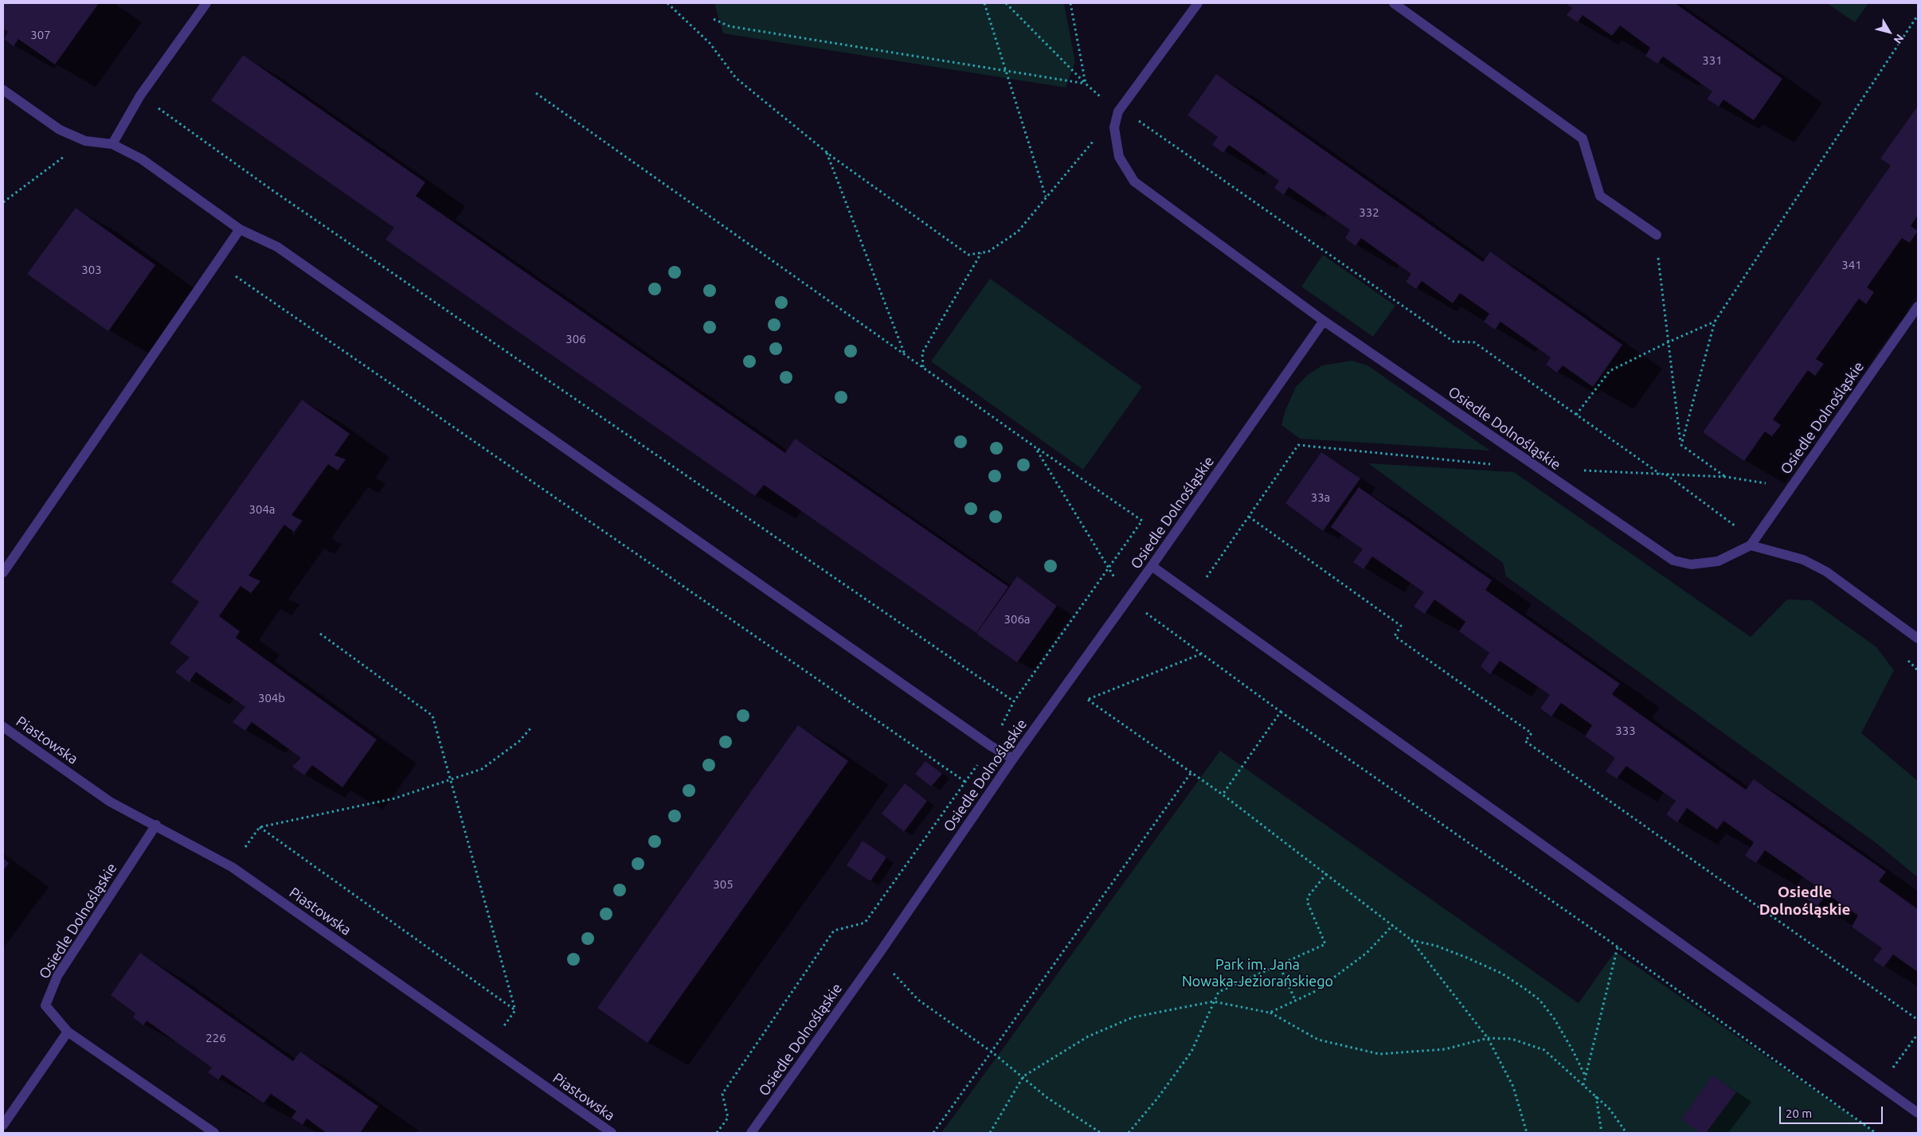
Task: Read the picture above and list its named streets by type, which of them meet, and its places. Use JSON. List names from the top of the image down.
{
  "streets": {
    "street": ["Osiedle Dolnośląskie", "Piastowska"]
  },
  "crossings": [
    ["Osiedle Dolnośląskie", "Piastowska"]
  ],
  "districts": ["Osiedle Dolnośląskie"],
  "parks": ["Park im. Jana Nowaka-Jeziorańskiego"],
  "house_numbers": [
    "307",
    "331",
    "332",
    "341",
    "303",
    "306",
    "33a",
    "304a",
    "306a",
    "304b",
    "333",
    "305",
    "226"
  ],
  "scale_bar": "20 m",
  "north": "bottom right"
}
